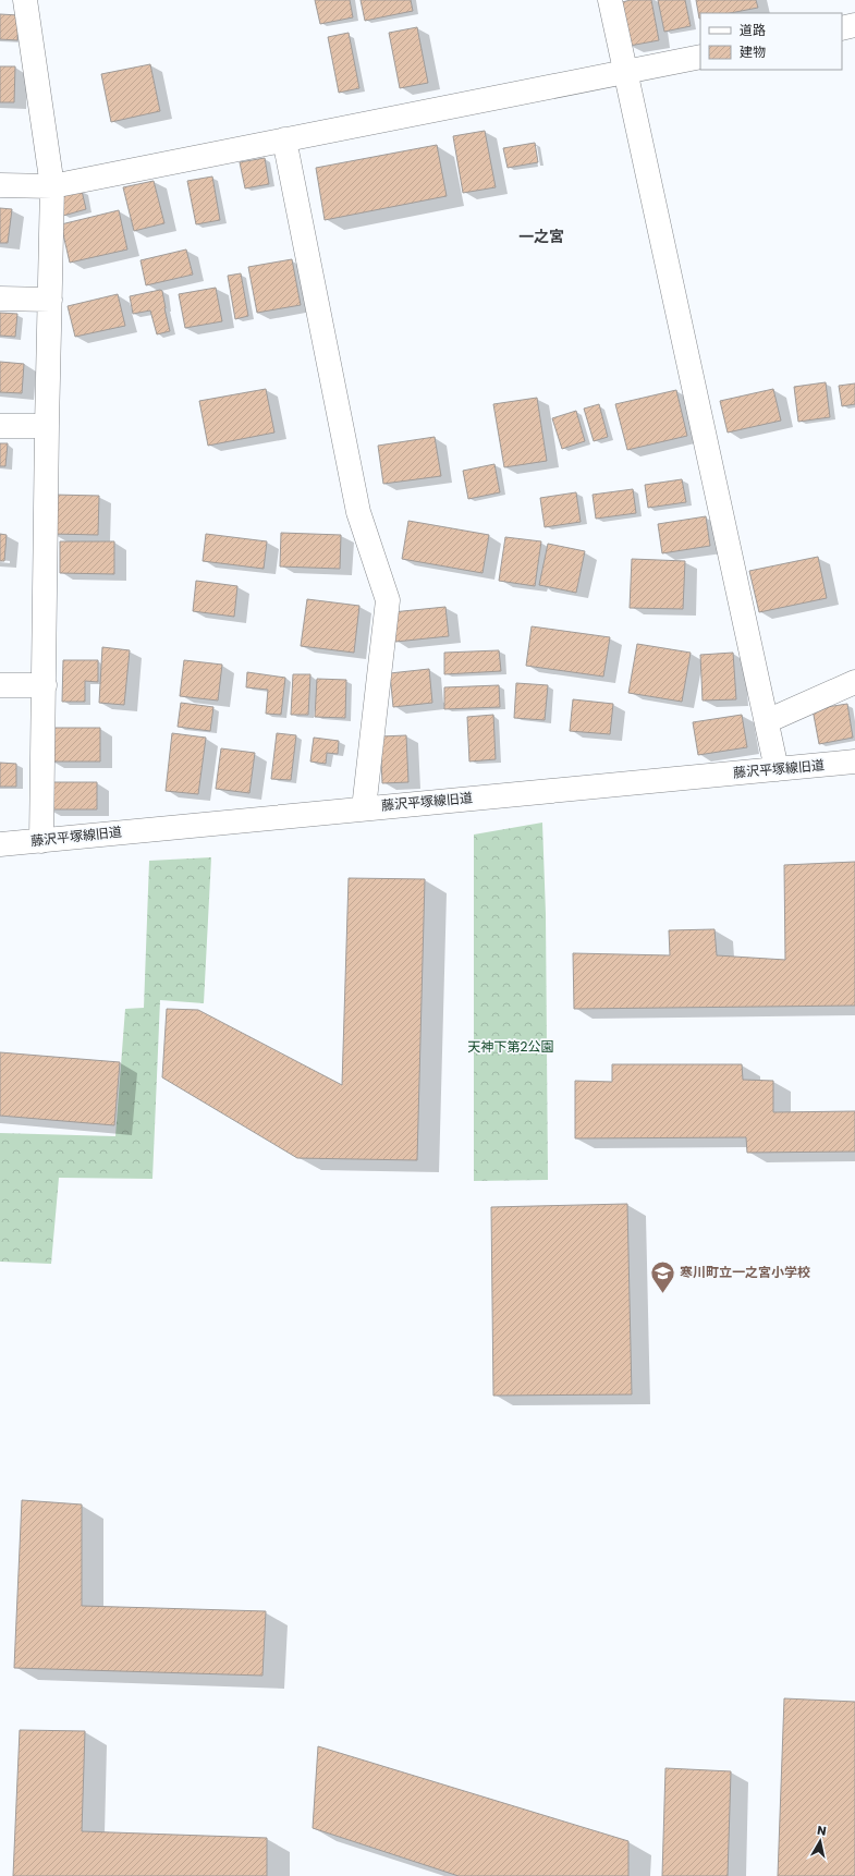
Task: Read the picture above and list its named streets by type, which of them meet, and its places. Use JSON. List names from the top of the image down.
{
  "streets": {
    "street": ["藤沢平塚線旧道"]
  },
  "districts": ["一之宮"],
  "parks": ["天神下第2公園"],
  "places": {
    "school or university": ["寒川町立一之宮小学校"]
  },
  "legend": ["道路", "建物"],
  "north": "top"
}
